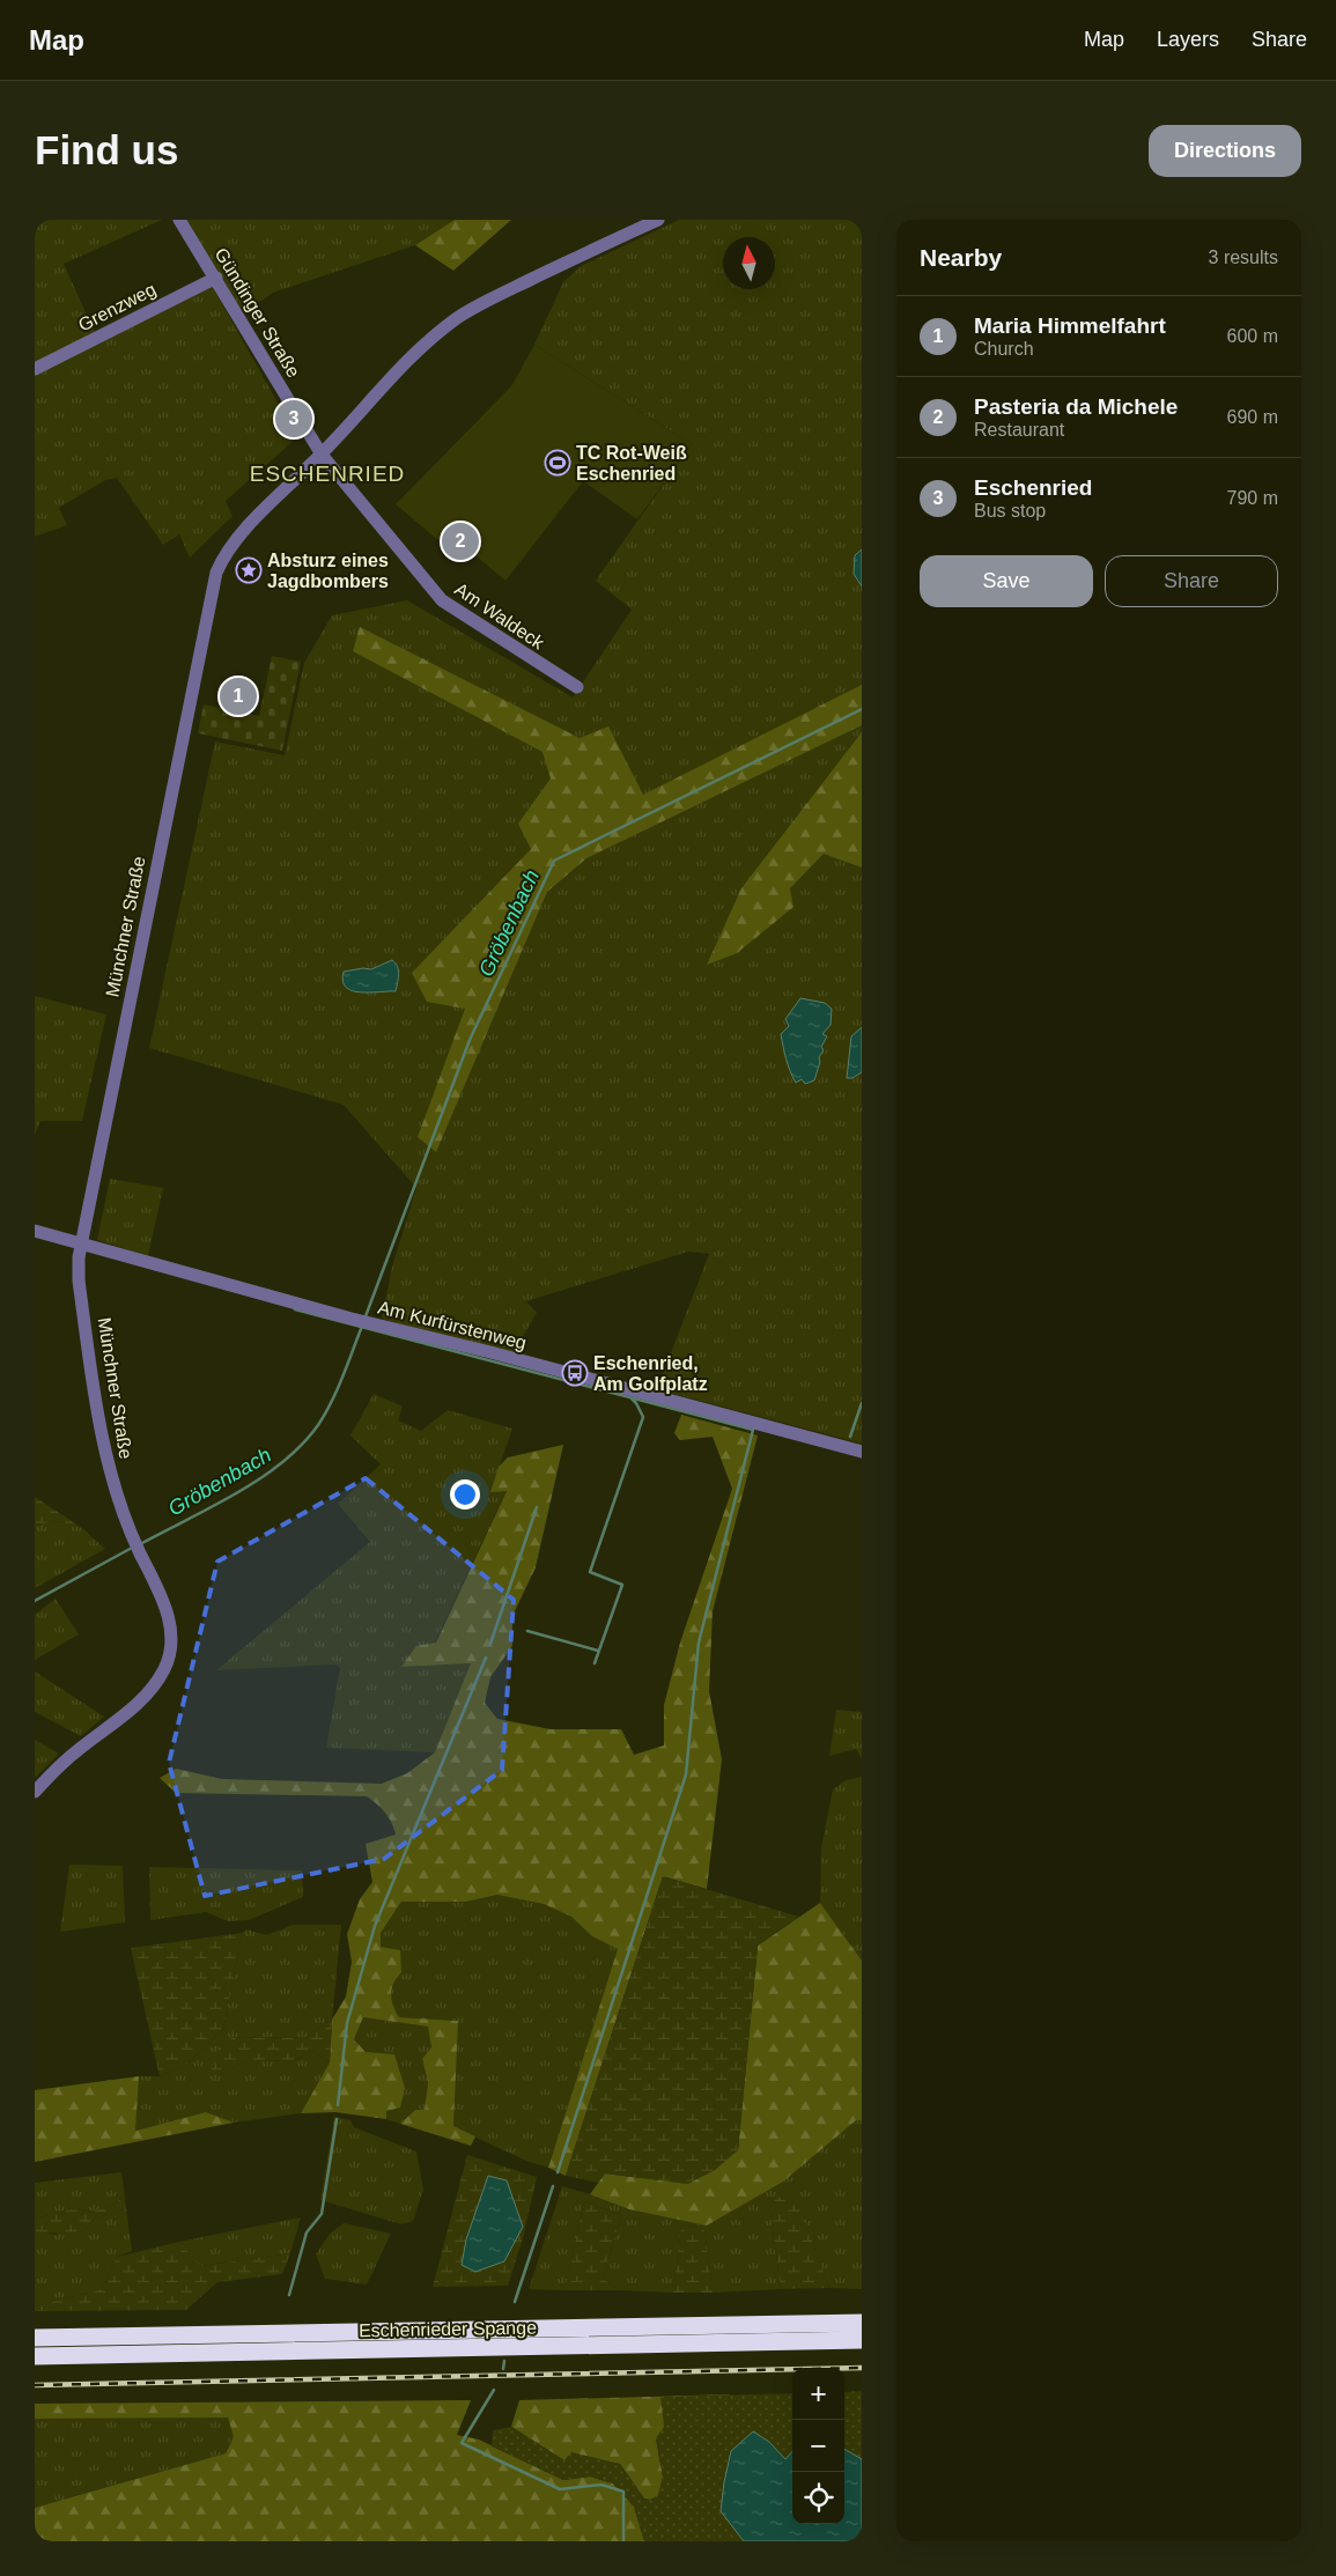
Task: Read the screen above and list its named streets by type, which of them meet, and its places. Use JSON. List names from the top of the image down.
{
  "streets": {
    "highway": ["Eschenrieder Spange"],
    "street": [
      "Grenzweg",
      "Gündinger Straße",
      "Am Waldeck",
      "Münchner Straße",
      "Am Kurfürstenweg"
    ]
  },
  "crossings": [
    ["Grenzweg", "Gündinger Straße"],
    ["Gündinger Straße", "Am Waldeck"],
    ["Gündinger Straße", "Münchner Straße"],
    ["Am Waldeck", "Münchner Straße"],
    ["Münchner Straße", "Am Kurfürstenweg"]
  ],
  "districts": ["ESCHENRIED"],
  "water": ["Gröbenbach"],
  "places": {
    "sports": ["TC Rot-Weiß Eschenried"],
    "place": ["Absturz eines Jagdbombers"],
    "bus stop": ["Eschenried, Am Golfplatz"]
  },
  "north": "top",
  "page": {
    "header": "Map",
    "nav": ["Map", "Layers", "Share"],
    "buttons": [
      "Directions",
      ["Save", "Share"]
    ],
    "title": "Find us",
    "heading": ["Nearby", "3 results"],
    "list": [
      {
        "mark": "1",
        "name": "Maria Himmelfahrt",
        "note": "Church",
        "value": "600 m"
      },
      {
        "mark": "2",
        "name": "Pasteria da Michele",
        "note": "Restaurant",
        "value": "690 m"
      },
      {
        "mark": "3",
        "name": "Eschenried",
        "note": "Bus stop",
        "value": "790 m"
      }
    ],
    "pins": ["3", "2", "1"],
    "map_buttons": ["+", "−"]
  }
}
